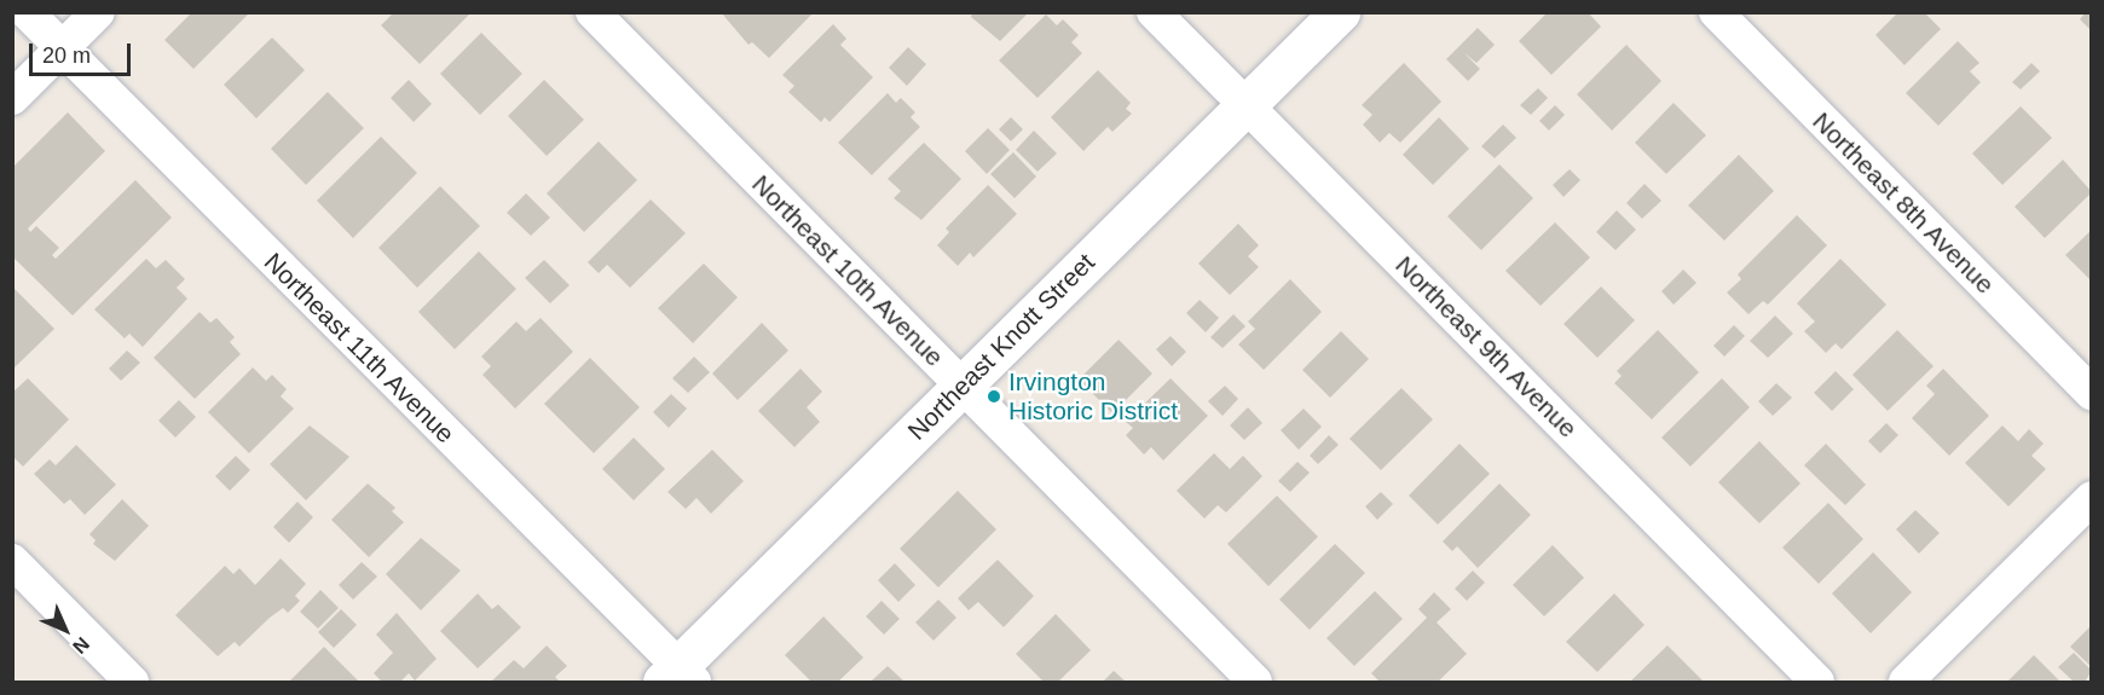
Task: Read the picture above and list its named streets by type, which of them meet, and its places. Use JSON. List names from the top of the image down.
{
  "streets": {
    "street": [
      "Northeast 8th Avenue",
      "Northeast 10th Avenue",
      "Northeast Knott Street",
      "Northeast 9th Avenue",
      "Northeast 11th Avenue"
    ]
  },
  "crossings": [
    ["Northeast 10th Avenue", "Northeast Knott Street"],
    ["Northeast Knott Street", "Northeast 9th Avenue"],
    ["Northeast Knott Street", "Northeast 11th Avenue"]
  ],
  "places": ["Irvington Historic District"],
  "scale_bar": "20 m",
  "north": "bottom right"
}
